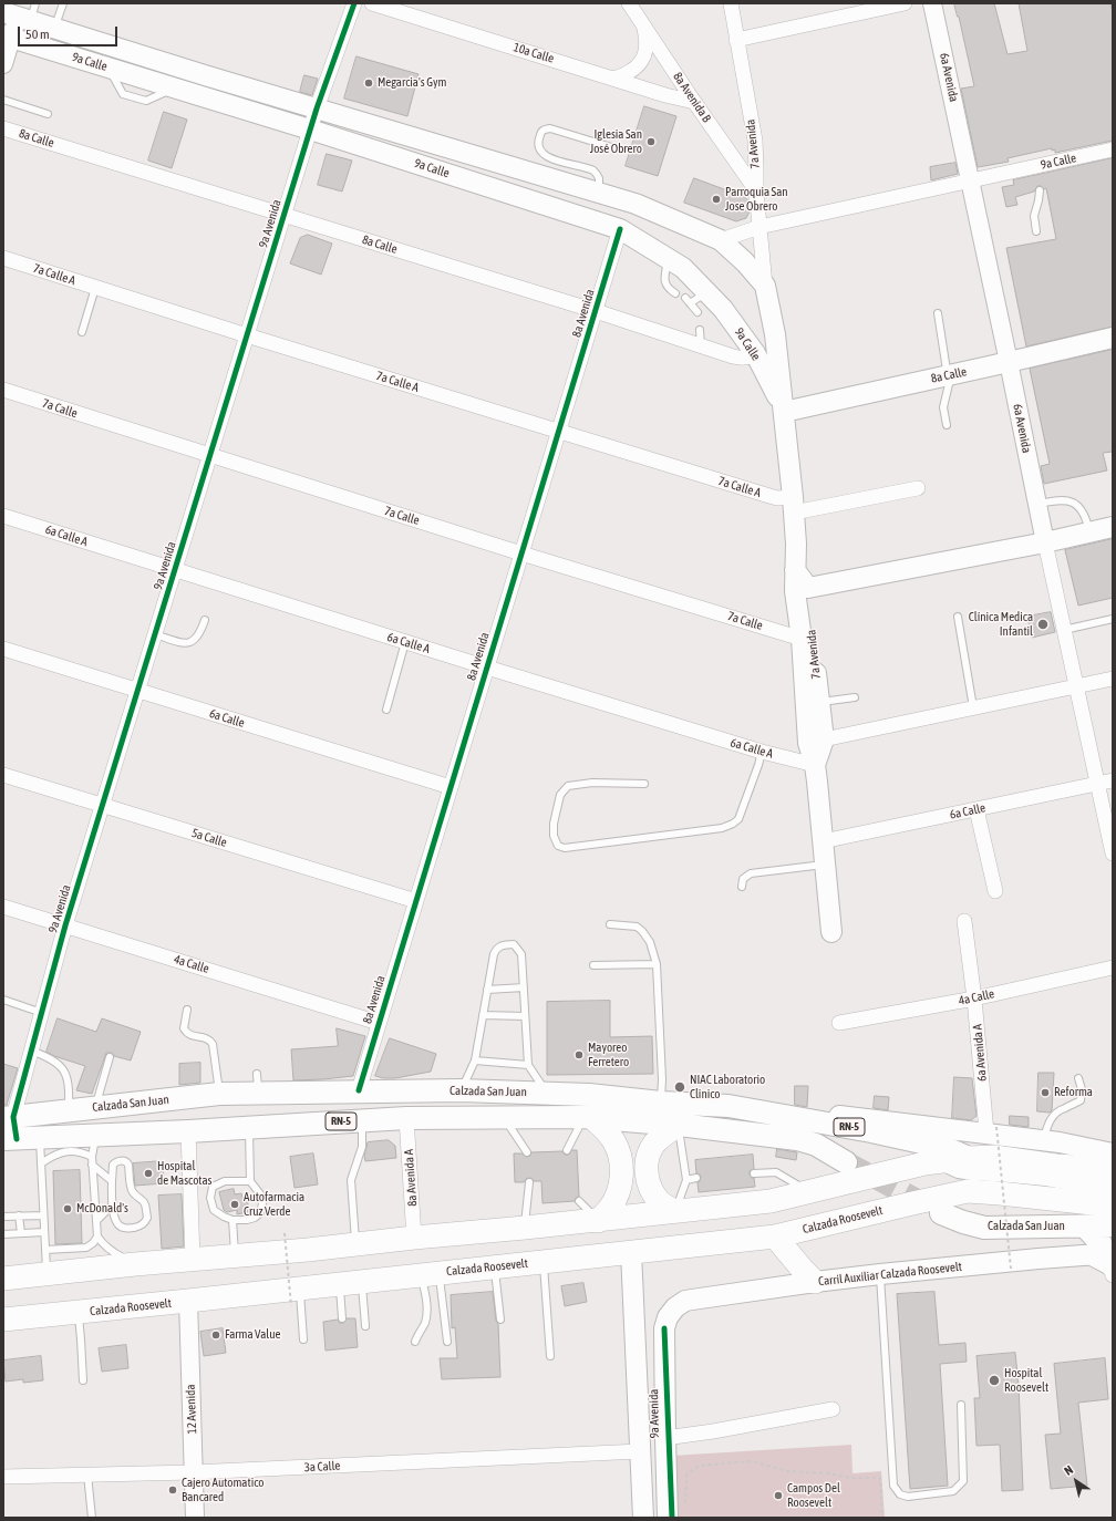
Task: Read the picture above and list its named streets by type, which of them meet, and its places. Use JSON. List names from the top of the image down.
{
  "streets": {
    "highway": ["Calzada Roosevelt"],
    "main road": [
      "9a Calle",
      "8a Calle",
      "7a Avenida",
      "9a Avenida",
      "Calzada San Juan",
      "RN-5",
      "Carril Auxiliar Calzada Roosevelt"
    ],
    "street": [
      "10a Calle",
      "6a Avenida",
      "8a Avenida B",
      "7a Calle A",
      "8a Avenida",
      "7a Calle",
      "6a Calle A",
      "6a Calle",
      "5a Calle",
      "4a Calle",
      "6a Avenida A",
      "8a Avenida A",
      "12 Avenida",
      "3a Calle"
    ]
  },
  "crossings": [
    ["10a Calle", "8a Avenida B"],
    ["9a Calle", "6a Avenida"],
    ["9a Calle", "8a Calle"],
    ["9a Calle", "7a Avenida"],
    ["9a Calle", "9a Avenida"],
    ["9a Calle", "8a Avenida"],
    ["6a Avenida", "8a Calle"],
    ["6a Avenida", "6a Calle"],
    ["8a Avenida B", "7a Avenida"],
    ["8a Calle", "7a Avenida"],
    ["8a Calle", "9a Avenida"],
    ["8a Calle", "8a Avenida"],
    ["7a Avenida", "7a Calle A"],
    ["7a Avenida", "7a Calle"],
    ["7a Avenida", "6a Calle A"],
    ["7a Avenida", "6a Calle"],
    ["9a Avenida", "7a Calle A"],
    ["9a Avenida", "7a Calle"],
    ["9a Avenida", "6a Calle A"],
    ["9a Avenida", "6a Calle"],
    ["9a Avenida", "5a Calle"],
    ["9a Avenida", "4a Calle"],
    ["9a Avenida", "Calzada San Juan"],
    ["9a Avenida", "Calzada Roosevelt"],
    ["9a Avenida", "Carril Auxiliar Calzada Roosevelt"],
    ["9a Avenida", "3a Calle"],
    ["7a Calle A", "8a Avenida"],
    ["8a Avenida", "7a Calle"],
    ["8a Avenida", "6a Calle A"],
    ["8a Avenida", "6a Calle"],
    ["8a Avenida", "5a Calle"],
    ["8a Avenida", "4a Calle"],
    ["8a Avenida", "Calzada San Juan"],
    ["4a Calle", "6a Avenida A"],
    ["Calzada San Juan", "8a Avenida A"],
    ["Calzada Roosevelt", "12 Avenida"],
    ["12 Avenida", "3a Calle"]
  ],
  "places": [
    "Megarcia's Gym",
    "Iglesia San José Obrero",
    "Parroquia San Jose Obrero",
    "Clínica Medica Infantil",
    "Mayoreo Ferretero",
    "NIAC Laboratorio Clinico",
    "Reforma",
    "Hospital de Mascotas",
    "Autofarmacia Cruz Verde",
    "McDonald's",
    "Farma Value",
    "Hospital Roosevelt",
    "Cajero Automatico Bancared",
    "Campos Del Roosevelt"
  ],
  "scale_bar": "50 m",
  "north": "top left"
}
